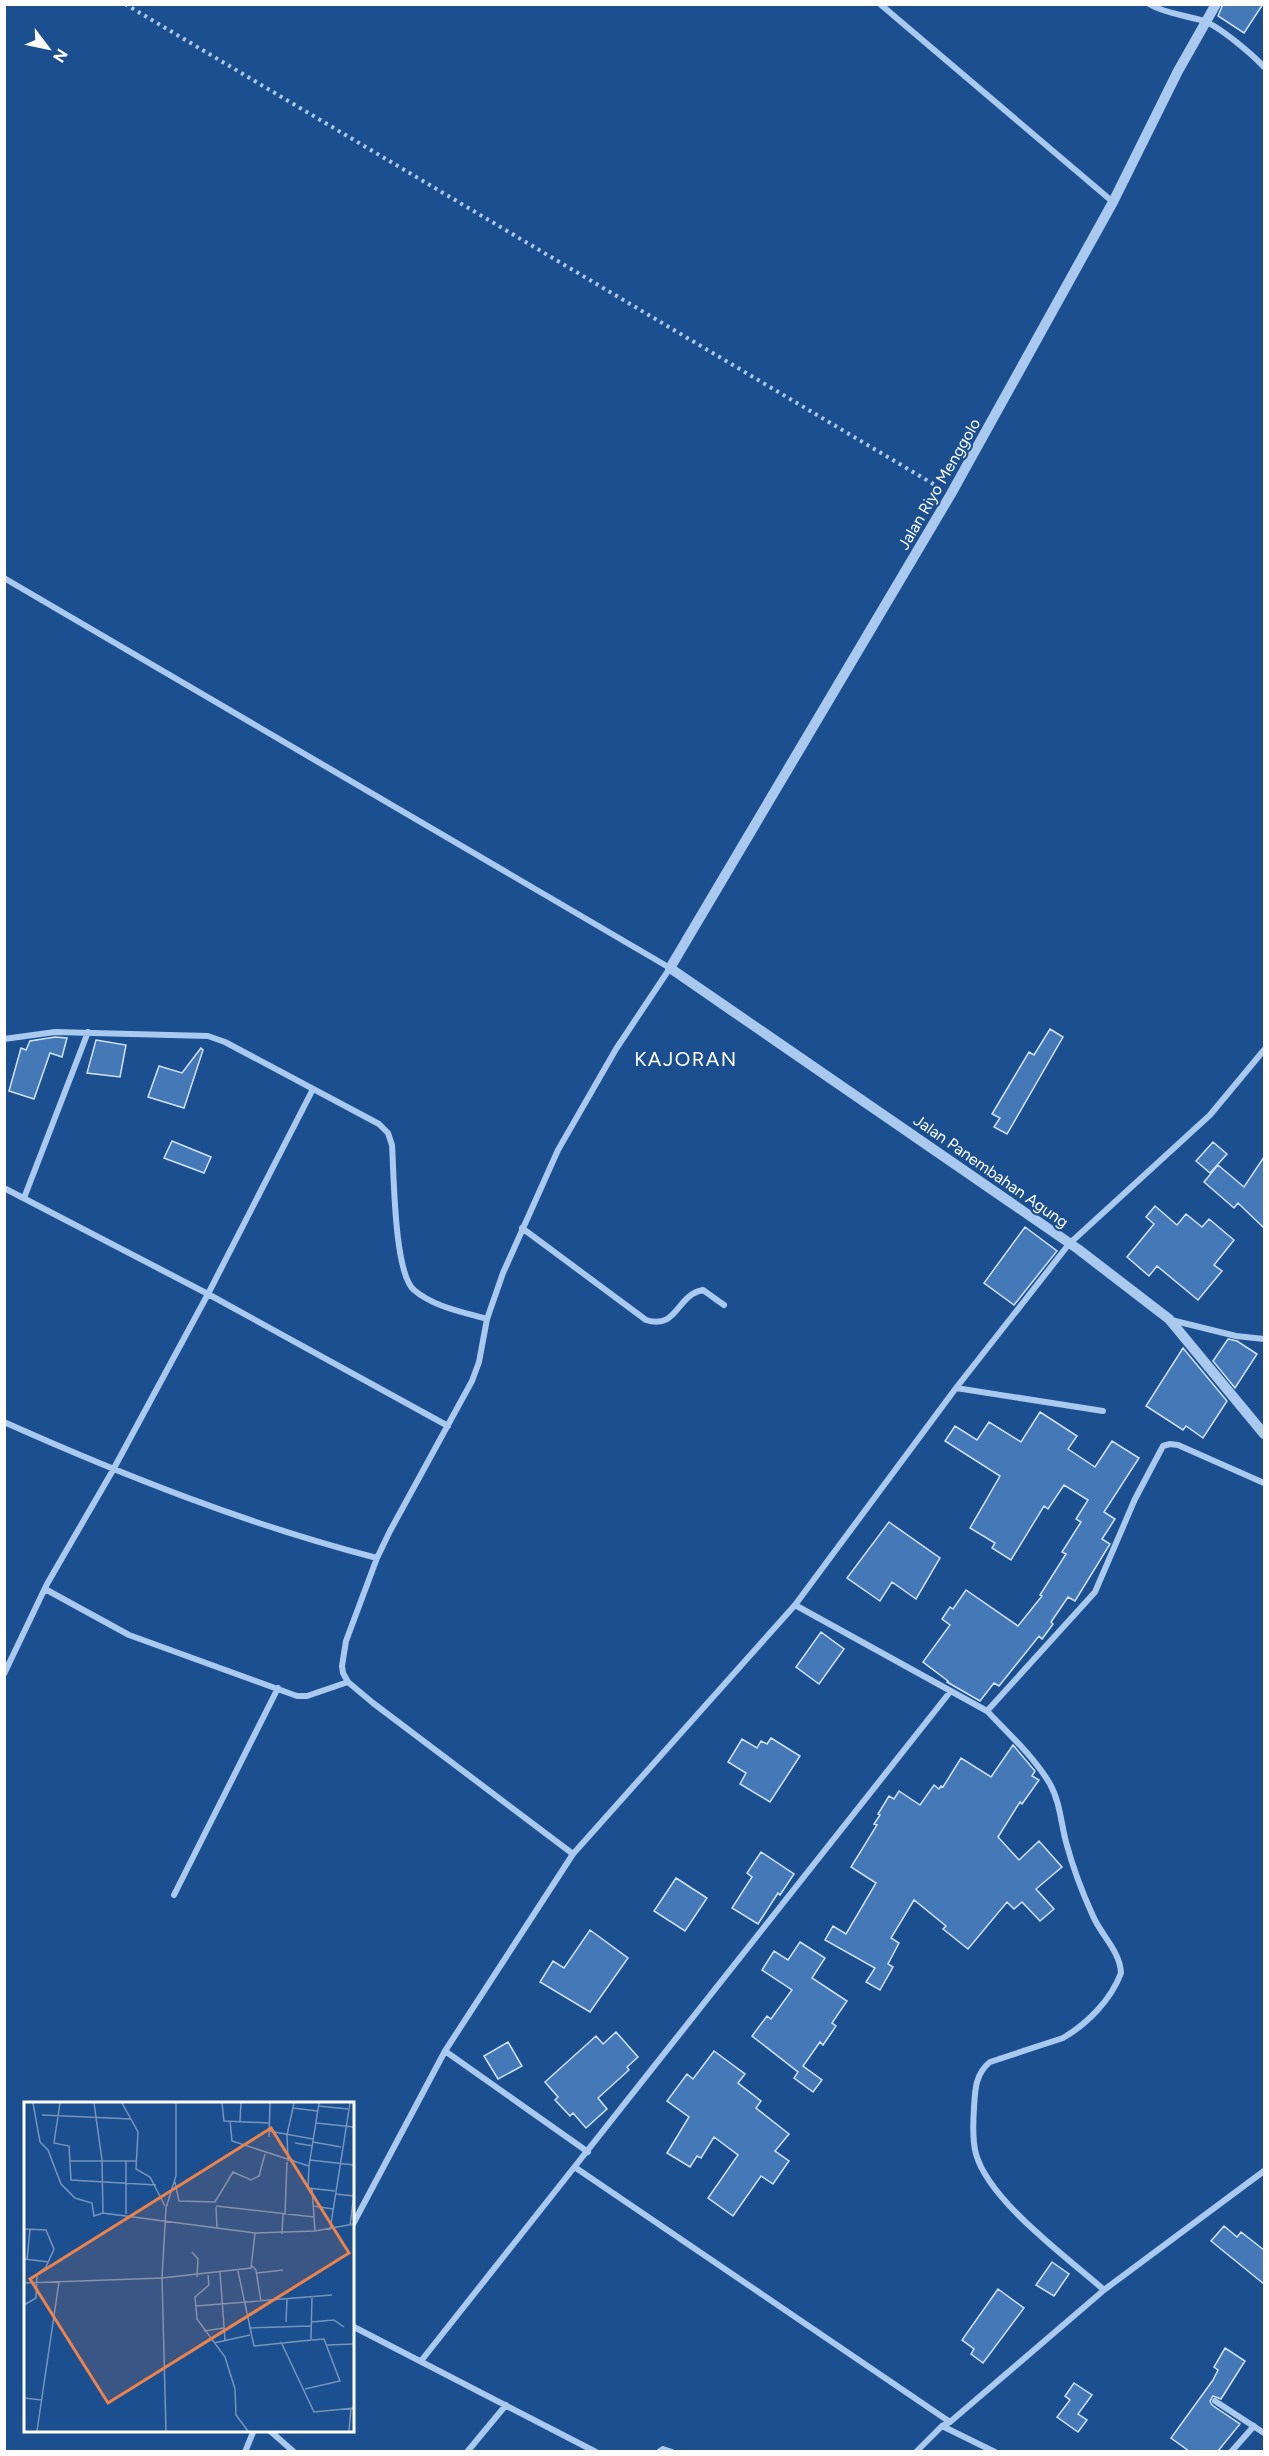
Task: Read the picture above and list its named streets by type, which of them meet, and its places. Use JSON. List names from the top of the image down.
{
  "streets": {
    "street": ["Jalan Riyo Menggolo", "Jalan Panembahan Agung"]
  },
  "crossings": [
    ["Jalan Riyo Menggolo", "Jalan Panembahan Agung"]
  ],
  "districts": ["KAJORAN"],
  "north": "bottom right"
}
